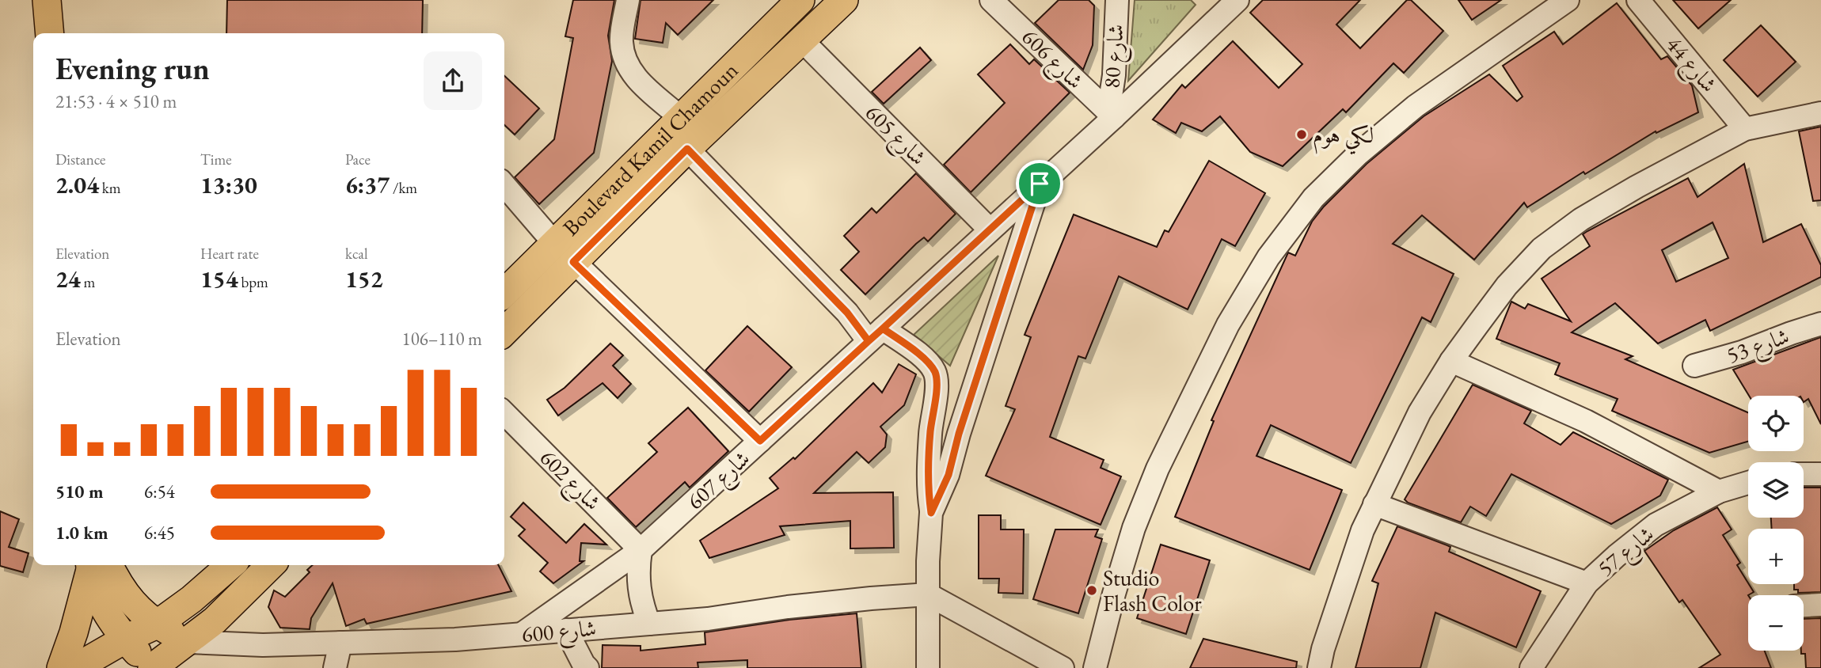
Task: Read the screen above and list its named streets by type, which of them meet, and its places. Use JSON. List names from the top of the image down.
{
  "streets": {
    "main road": ["Boulevard Kamil Chamoun"],
    "street": [
      "شارع 80",
      "شارع 606",
      "شارع 44",
      "شارع 605",
      "شارع 53",
      "شارع 602",
      "شارع 607",
      "شارع 57",
      "شارع 600"
    ]
  },
  "crossings": [
    ["شارع 80", "شارع 606"],
    ["شارع 80", "شارع 607"],
    ["شارع 606", "شارع 607"],
    ["شارع 605", "Boulevard Kamil Chamoun"],
    ["شارع 605", "شارع 607"],
    ["شارع 602", "شارع 607"],
    ["شارع 607", "شارع 600"]
  ],
  "places": ["لكي هوم", "Studio Flash Color"],
  "page": {
    "heading": ["Evening run", "21:53 · 4 × 510 m"],
    "stats": [
      ["Distance", "2.04 km"],
      ["Time", "13:30"],
      ["Pace", "6:37 /km"],
      ["Elevation", "24 m"],
      ["Heart rate", "154 bpm"],
      ["kcal", "152"]
    ],
    "chart": ["Elevation", "106–110 m"],
    "map_buttons": ["+", "−"],
    "list": [
      {
        "name": "510 m",
        "note": "6:54"
      },
      {
        "name": "1.0 km",
        "note": "6:45"
      }
    ]
  }
}
